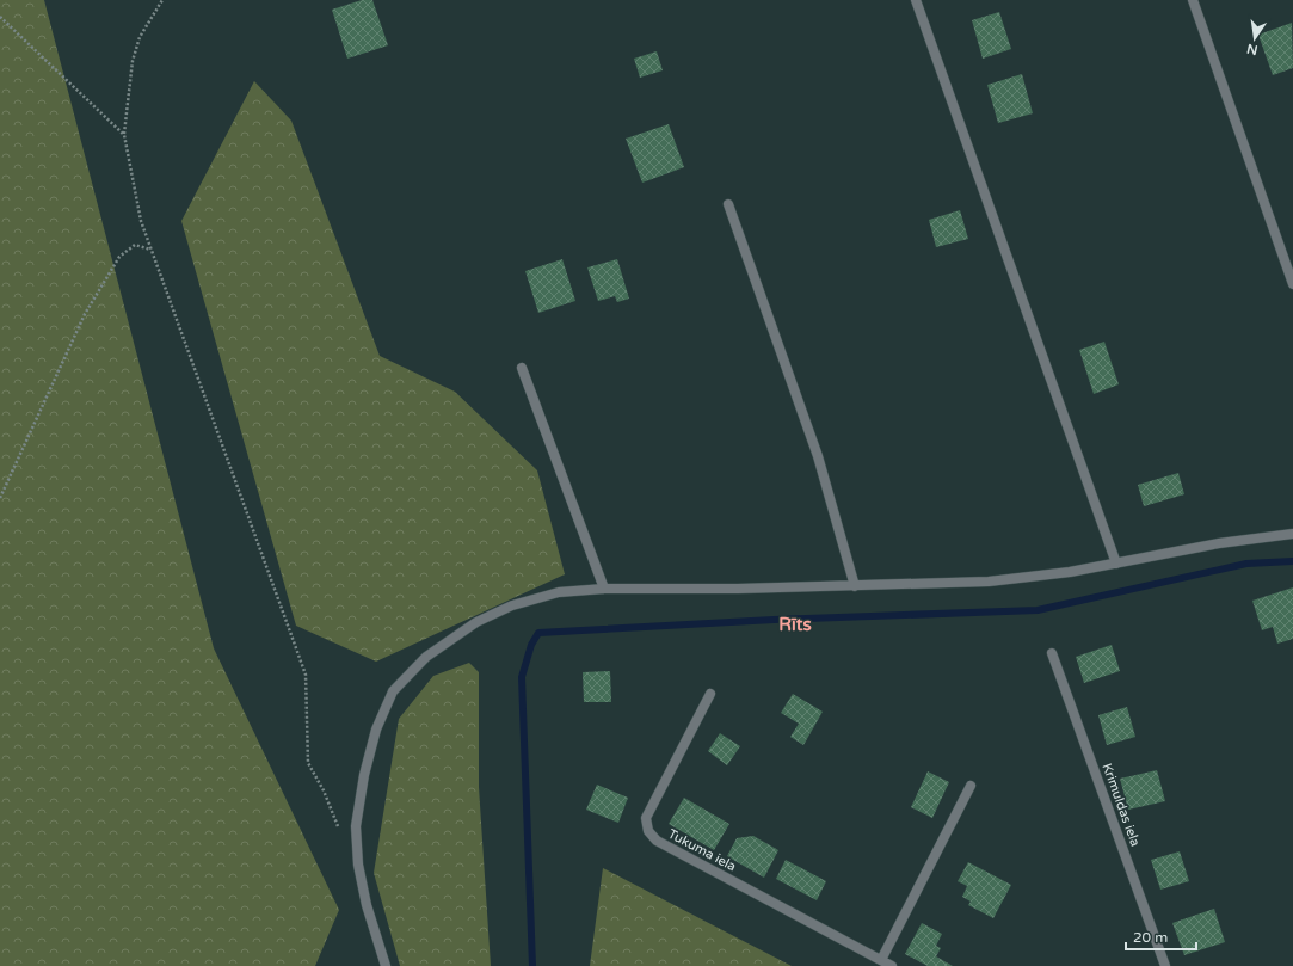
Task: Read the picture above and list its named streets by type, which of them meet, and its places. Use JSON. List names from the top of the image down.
{
  "streets": {
    "street": ["Krimuldas iela", "Tukuma iela"]
  },
  "districts": ["Rīts"],
  "scale_bar": "20 m",
  "north": "bottom"
}
